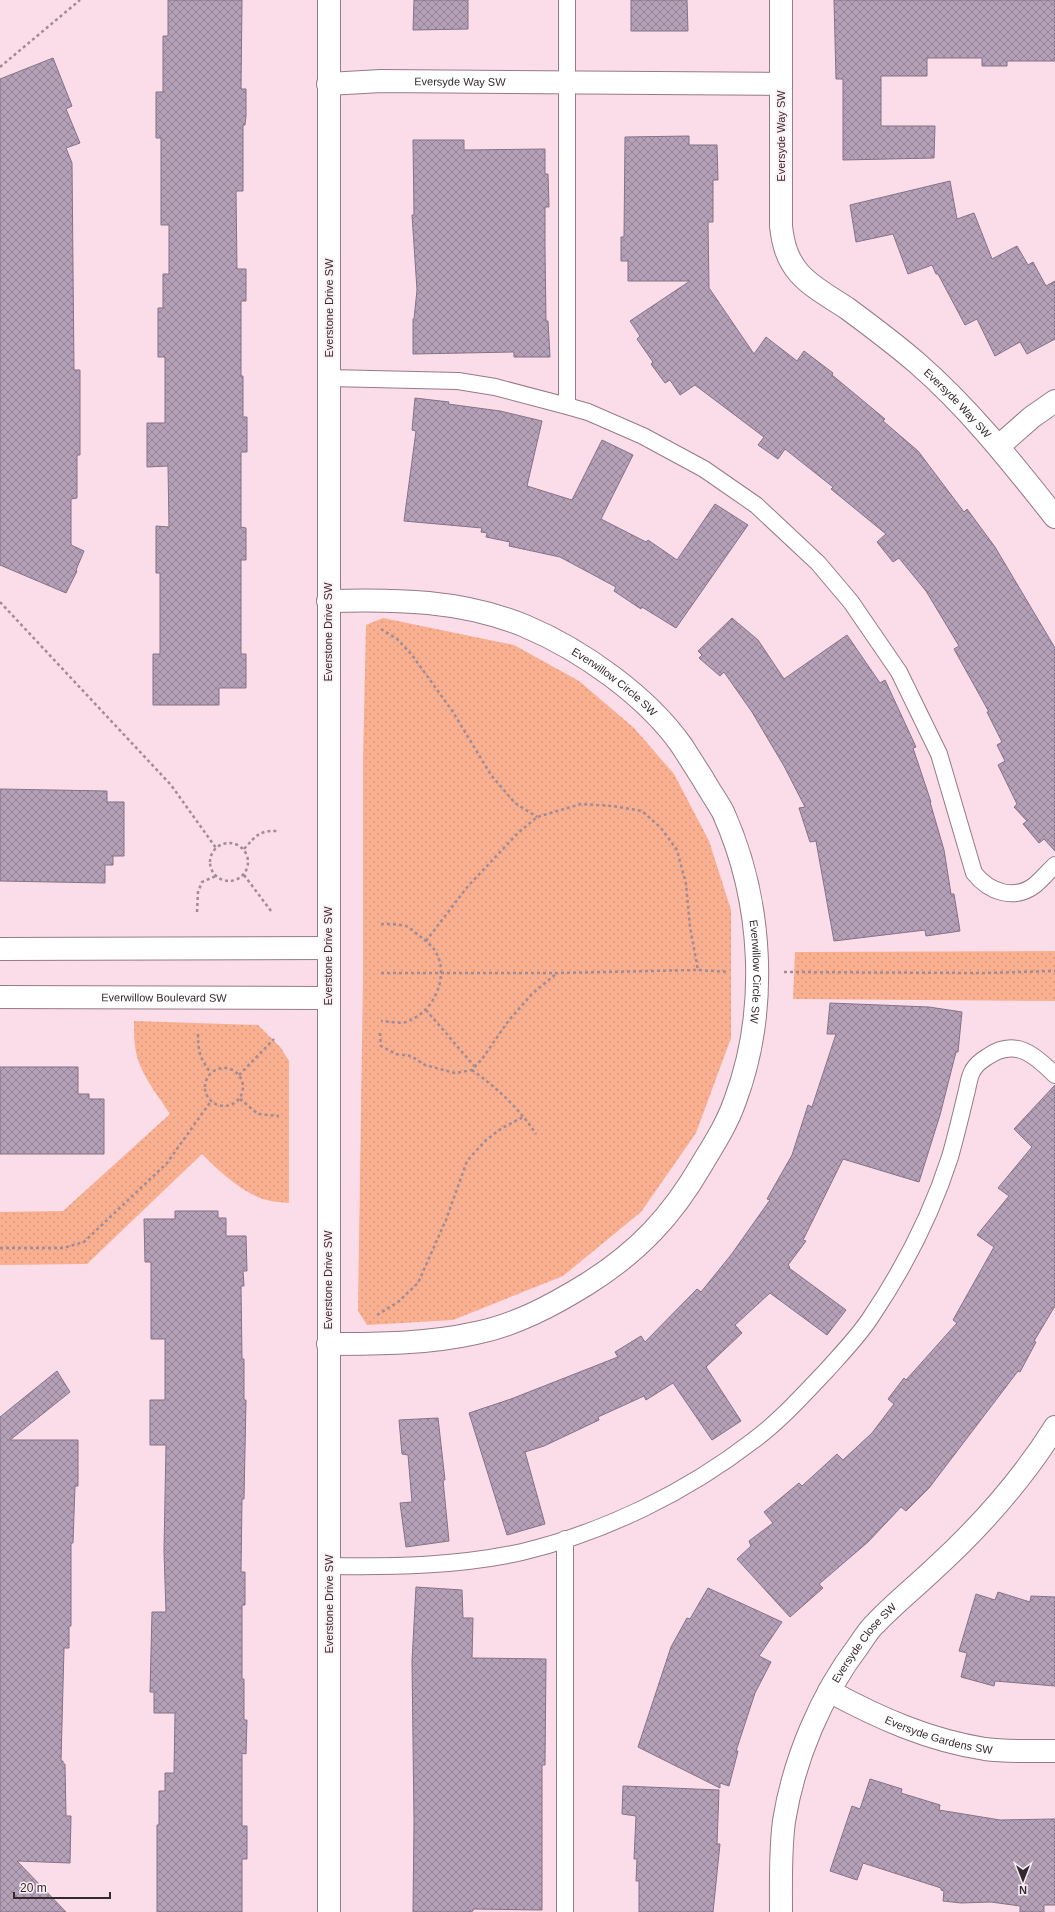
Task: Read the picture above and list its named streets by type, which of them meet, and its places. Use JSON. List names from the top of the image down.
{
  "streets": {
    "street": [
      "Eversyde Way SW",
      "Everstone Drive SW",
      "Everwillow Circle SW",
      "Everwillow Boulevard SW",
      "Eversyde Close SW",
      "Eversyde Gardens SW"
    ]
  },
  "crossings": [
    ["Eversyde Way SW", "Everstone Drive SW"],
    ["Everstone Drive SW", "Everwillow Circle SW"],
    ["Everstone Drive SW", "Everwillow Boulevard SW"],
    ["Eversyde Close SW", "Eversyde Gardens SW"]
  ],
  "scale_bar": "20 m",
  "north": "bottom"
}
